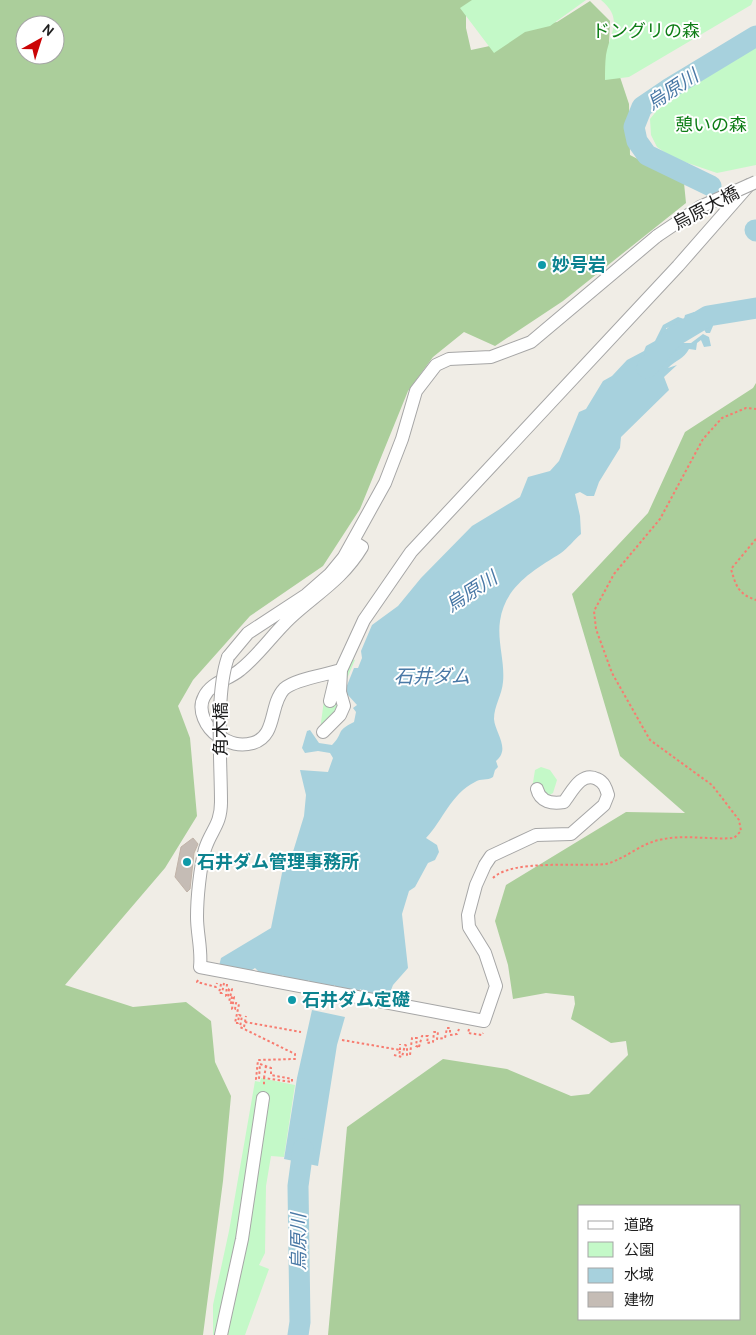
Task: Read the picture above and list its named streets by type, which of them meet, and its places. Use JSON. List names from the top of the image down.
{
  "streets": {
    "street": ["烏原大橋", "角木橋"]
  },
  "crossings": [
    ["烏原大橋", "角木橋"]
  ],
  "water": ["烏原川", "石井ダム"],
  "parks": ["ドングリの森", "憩いの森"],
  "places": ["妙号岩", "石井ダム管理事務所", "石井ダム定礎"],
  "legend": [
    "道路",
    "公園",
    "水域",
    "建物"
  ],
  "north": "top right"
}
